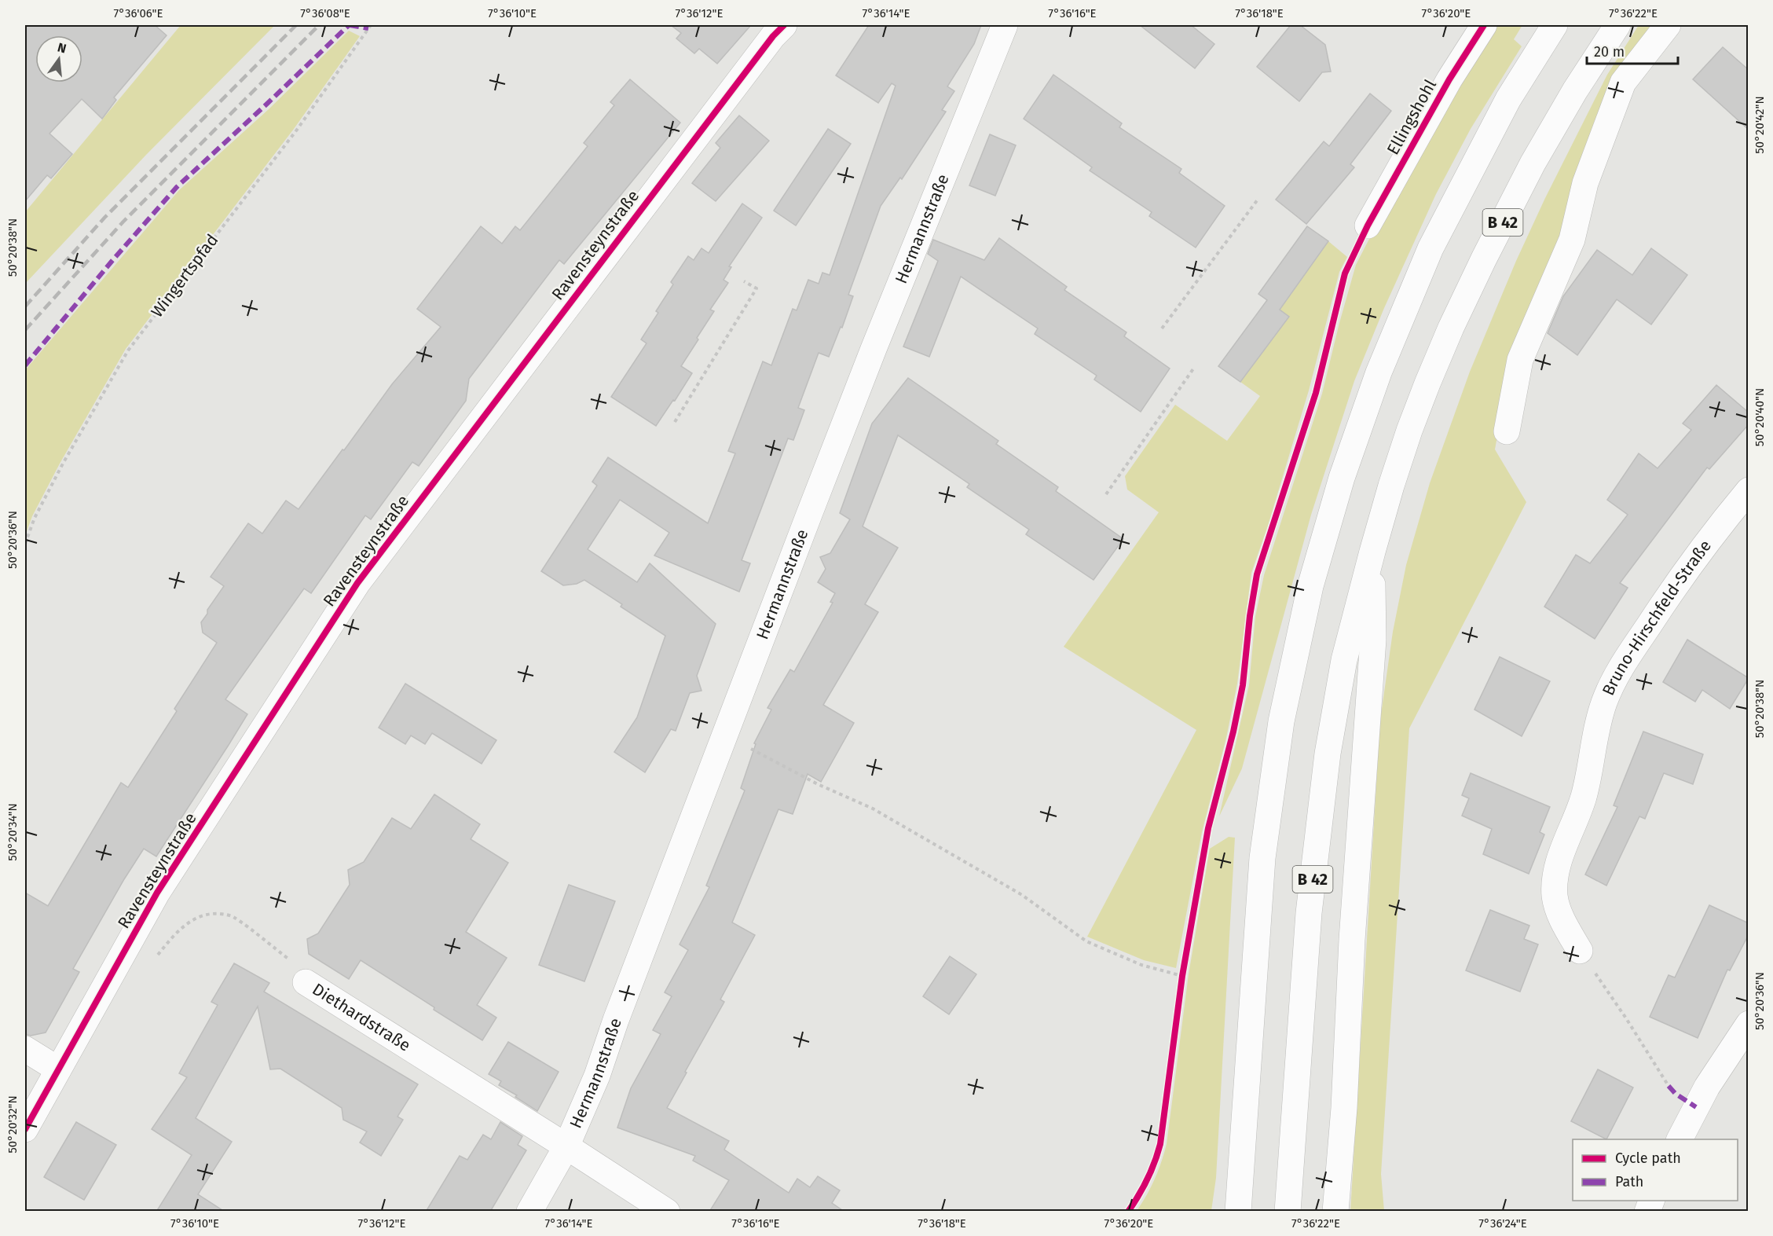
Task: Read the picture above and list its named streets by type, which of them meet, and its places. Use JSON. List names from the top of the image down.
{
  "streets": {
    "main road": [
      "Ellingshohl",
      "B 42",
      "Hermannstraße",
      "Ravensteynstraße",
      "Bruno-Hirschfeld-Straße",
      "Diethardstraße"
    ],
    "path": ["Wingertspfad"]
  },
  "crossings": [
    ["Hermannstraße", "Diethardstraße"]
  ],
  "legend": ["Cycle path", "Path"],
  "scale_bar": "20 m",
  "north": "top",
  "coordinates": [
    "7°36'06\"E",
    "7°36'08\"E",
    "7°36'10\"E",
    "7°36'12\"E",
    "7°36'14\"E",
    "7°36'16\"E",
    "7°36'18\"E",
    "7°36'20\"E",
    "7°36'22\"E",
    "50°20'42\"N",
    "50°20'38\"N",
    "50°20'40\"N",
    "50°20'36\"N",
    "50°20'34\"N",
    "50°20'32\"N",
    "7°36'24\"E"
  ]
}
